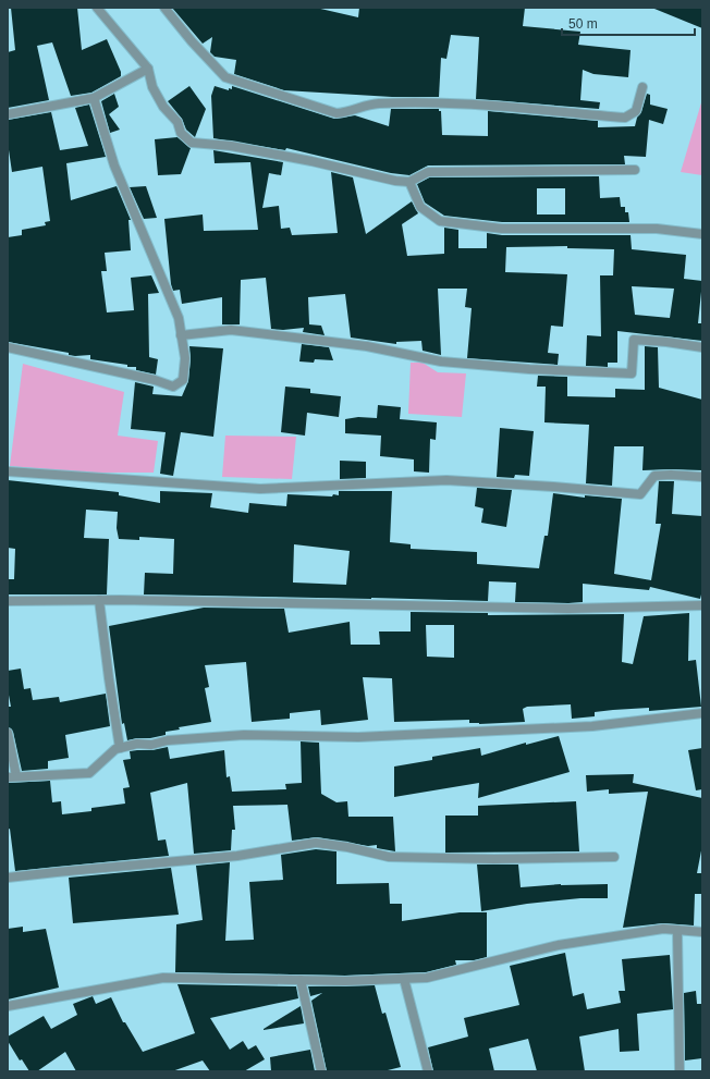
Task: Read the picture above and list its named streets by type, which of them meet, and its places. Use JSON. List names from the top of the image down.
{
  "scale_bar": "50 m"
}
